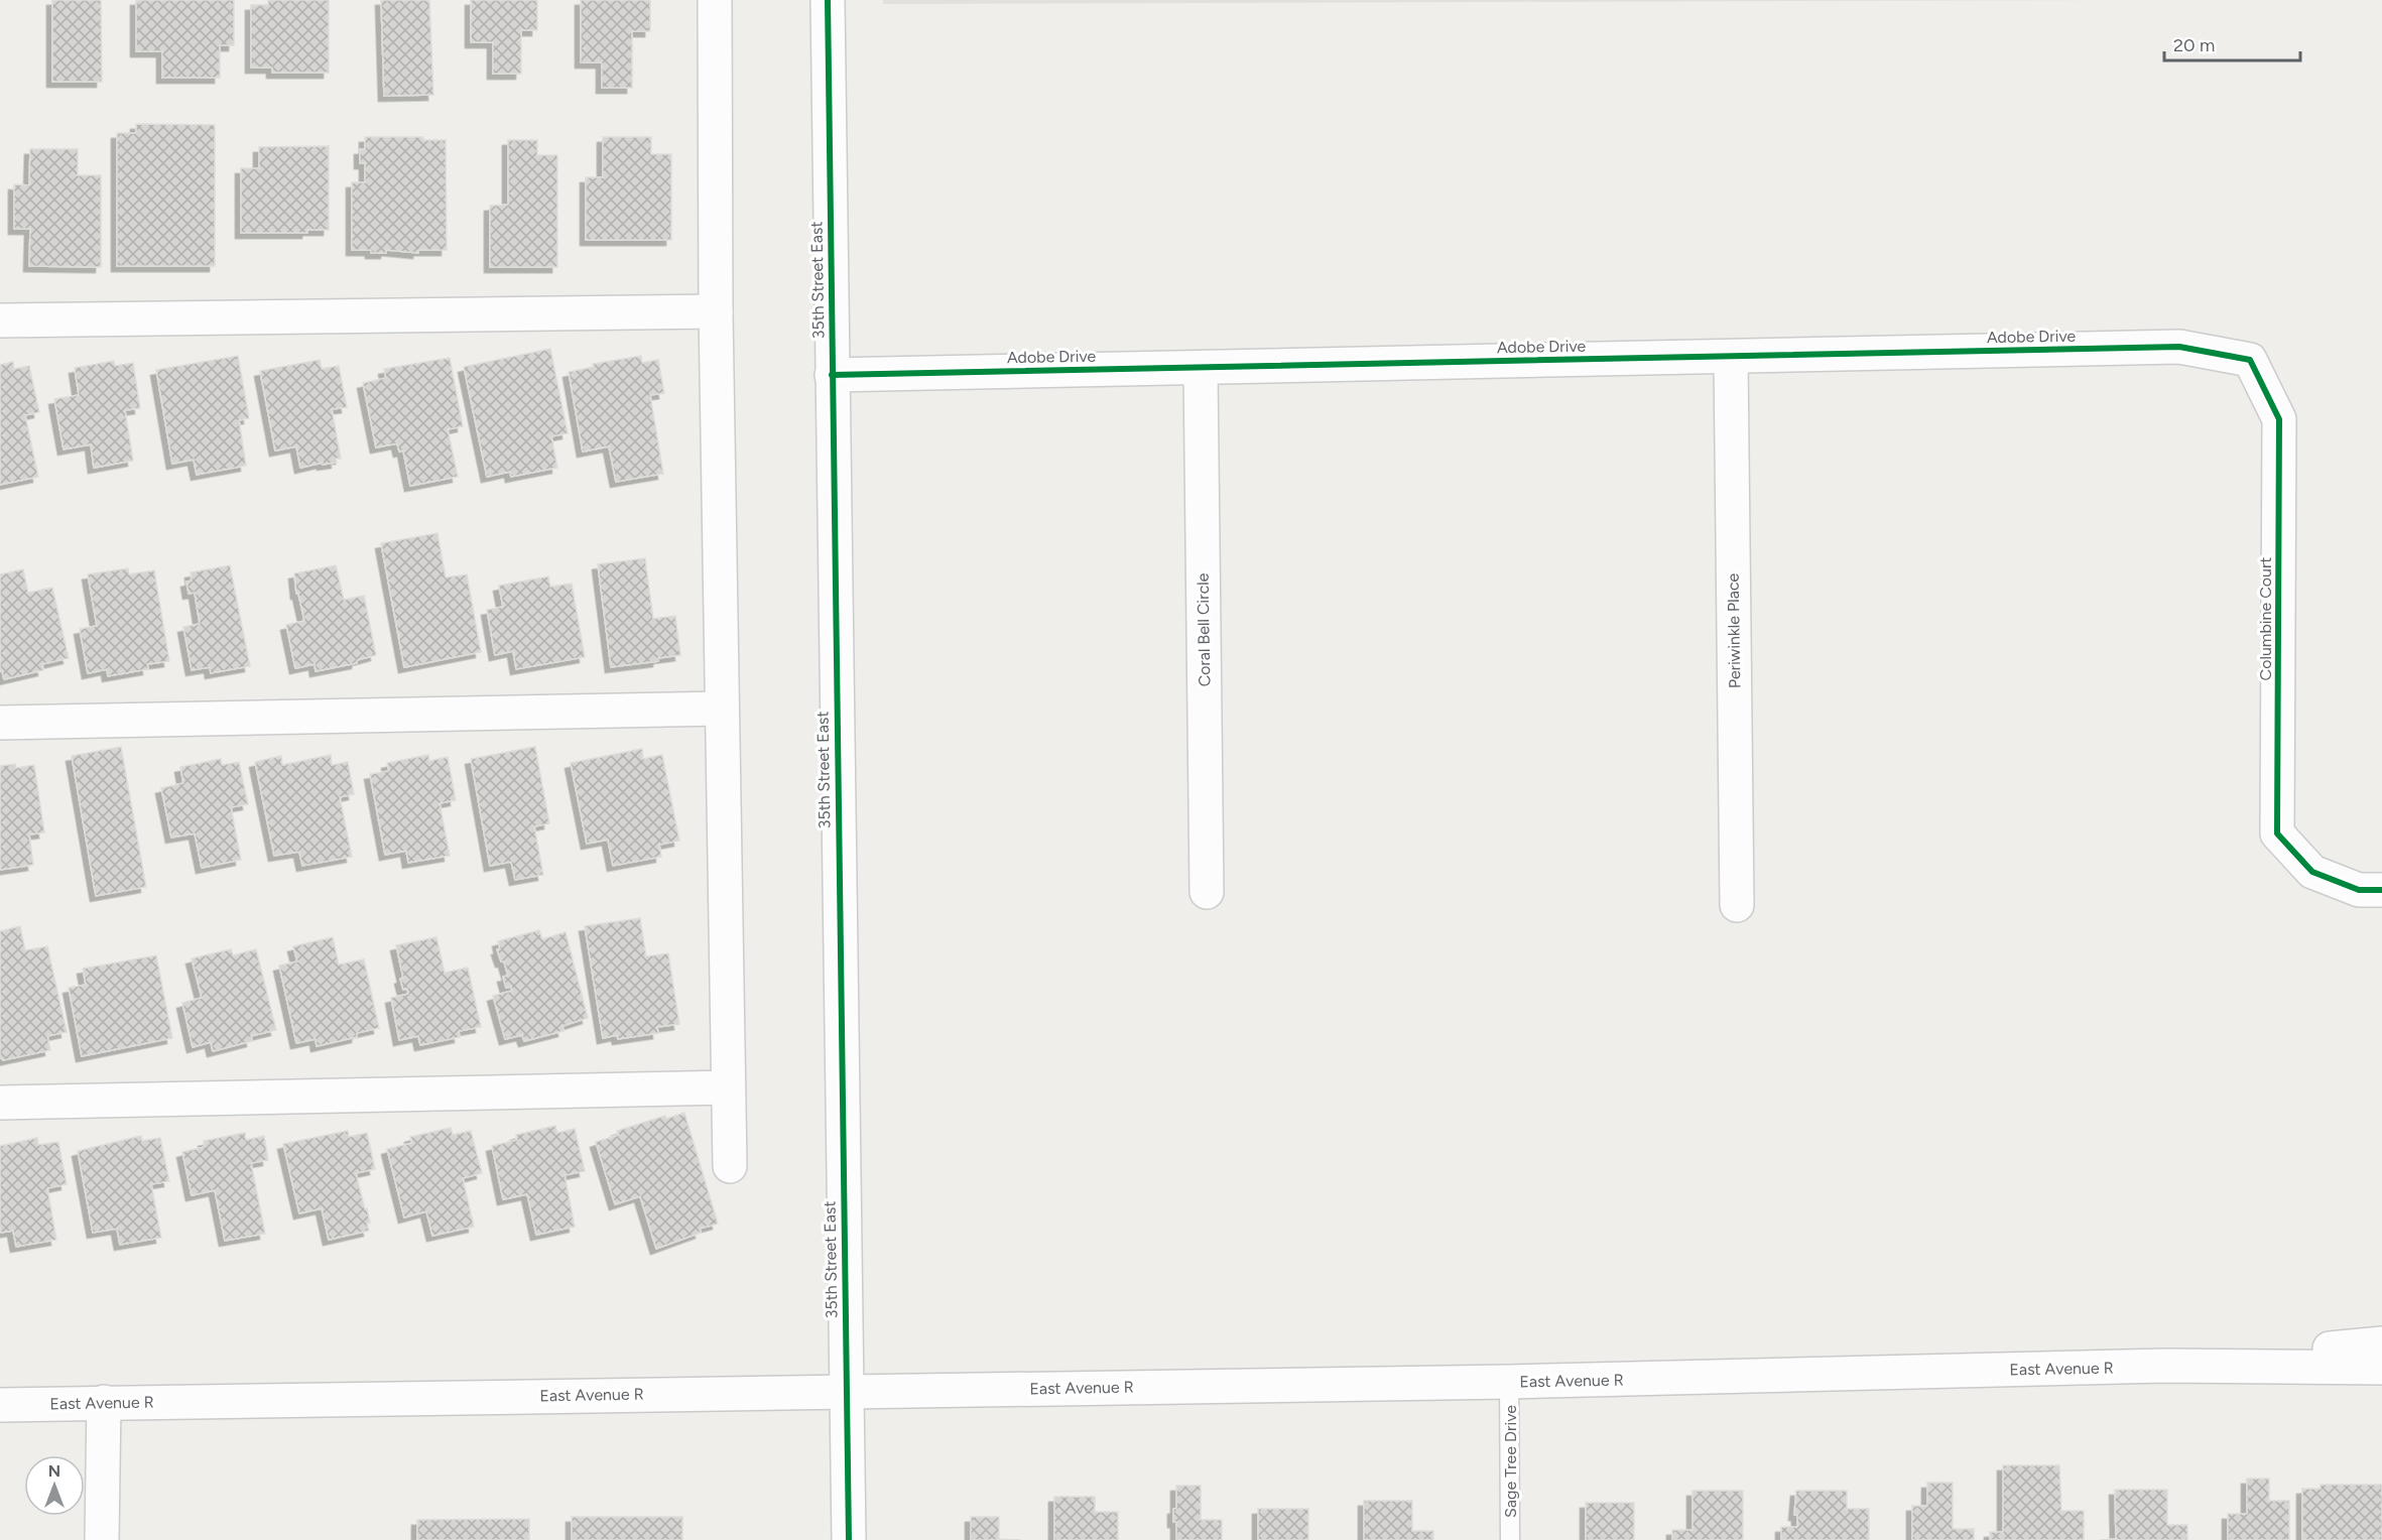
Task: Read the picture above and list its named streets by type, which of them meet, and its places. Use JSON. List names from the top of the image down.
{
  "streets": {
    "street": [
      "35th Street East",
      "Adobe Drive",
      "Columbine Court",
      "Coral Bell Circle",
      "Periwinkle Place",
      "East Avenue R"
    ],
    "lane": ["Sage Tree Drive"]
  },
  "crossings": [
    ["35th Street East", "Adobe Drive"],
    ["35th Street East", "East Avenue R"],
    ["Adobe Drive", "Columbine Court"],
    ["Adobe Drive", "Coral Bell Circle"],
    ["Adobe Drive", "Periwinkle Place"],
    ["East Avenue R", "Sage Tree Drive"]
  ],
  "scale_bar": "20 m",
  "north": "top"
}
